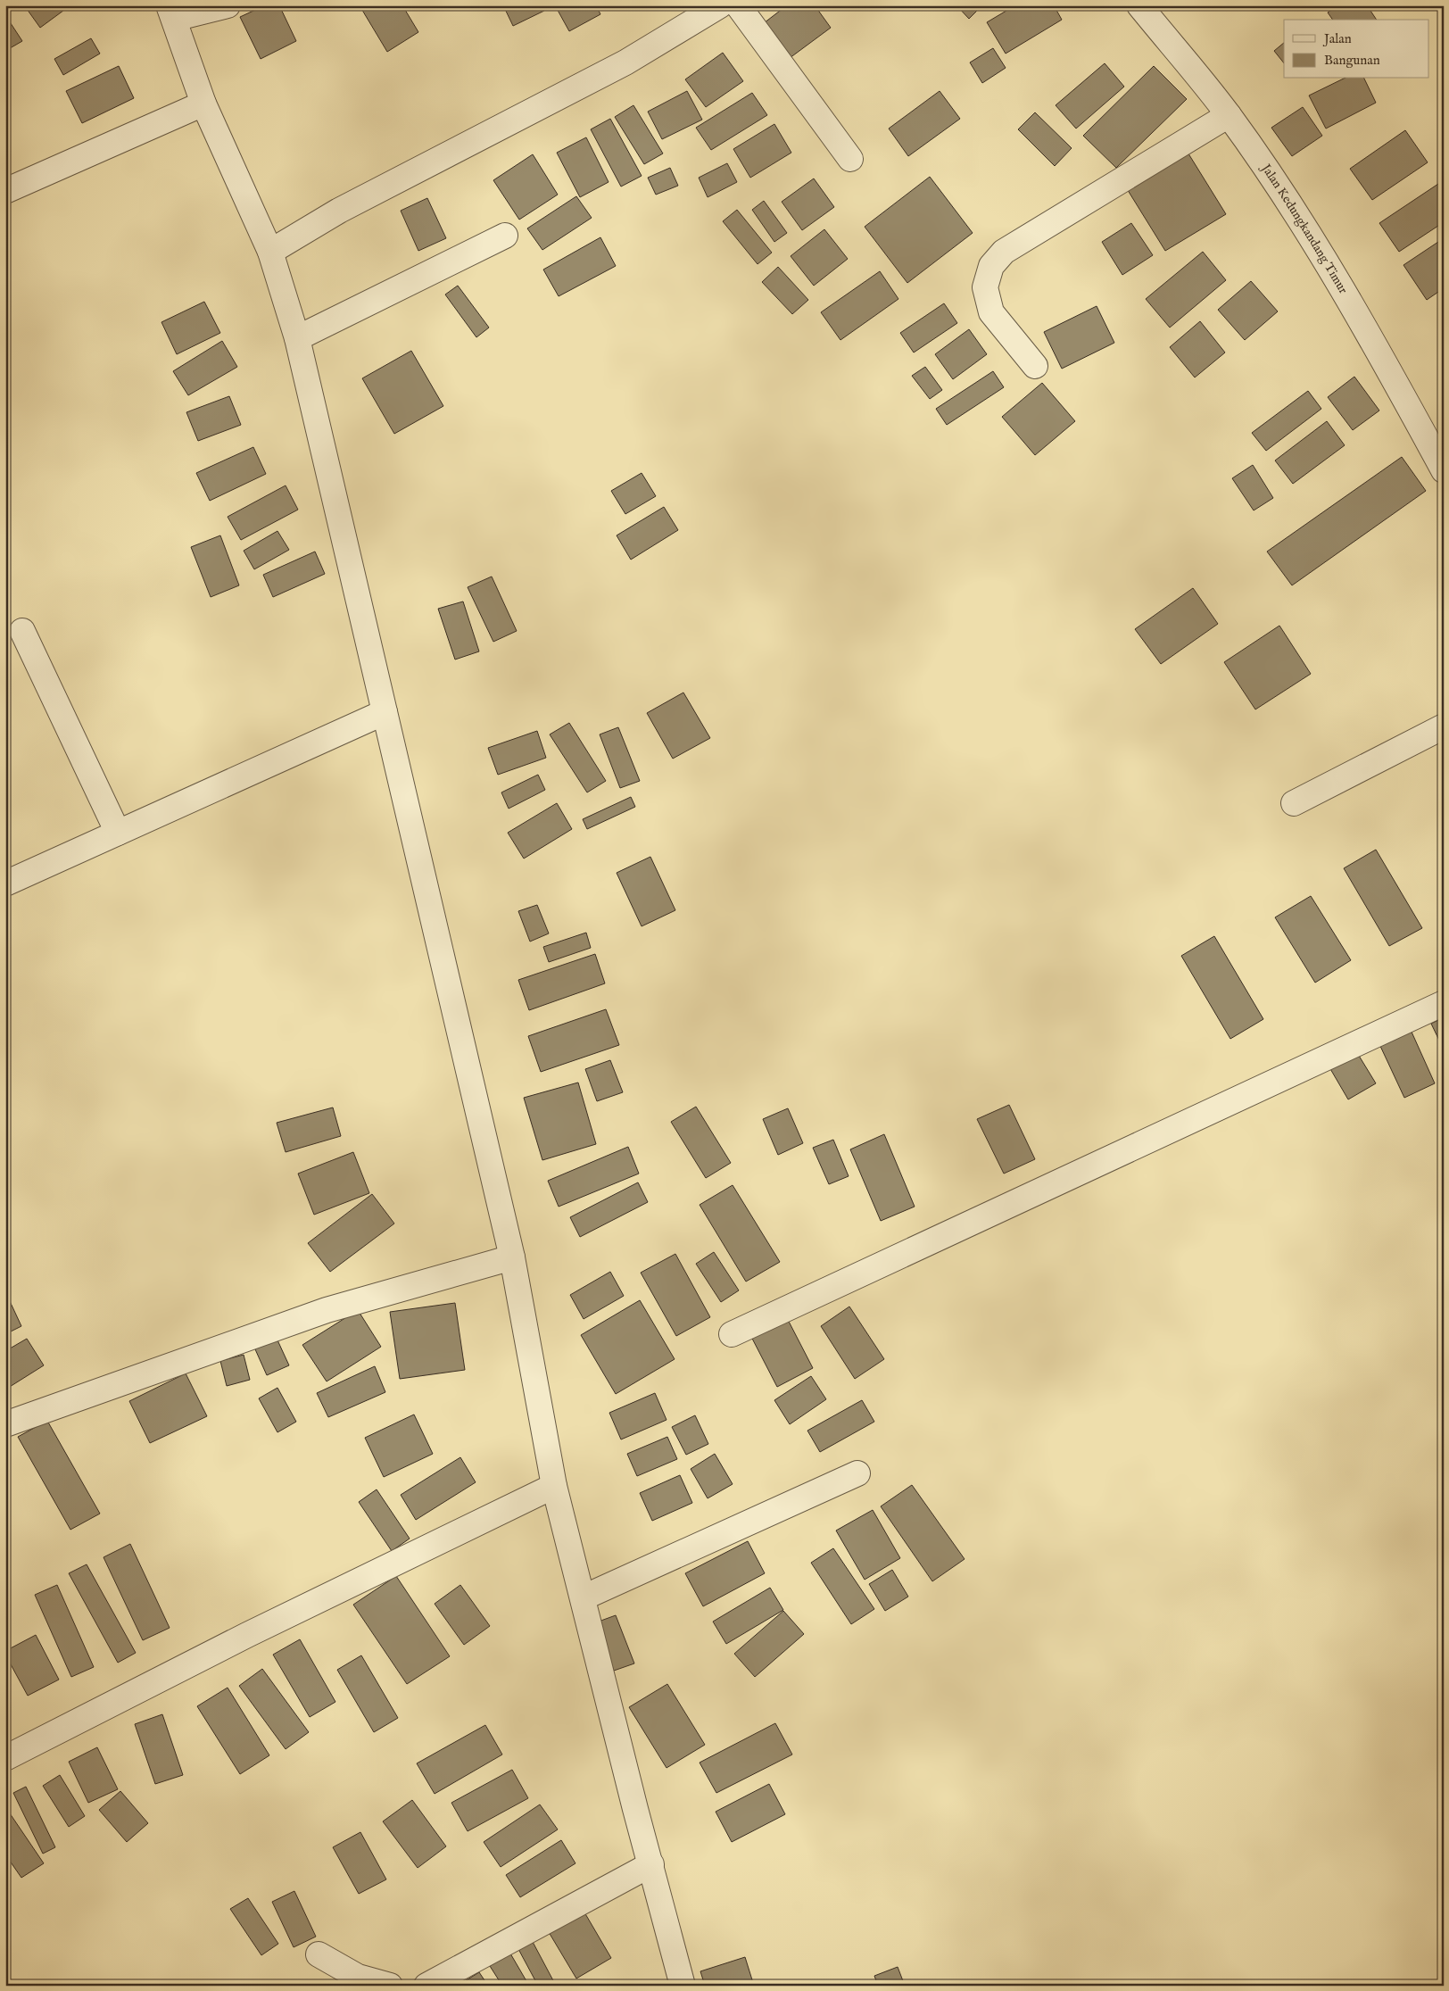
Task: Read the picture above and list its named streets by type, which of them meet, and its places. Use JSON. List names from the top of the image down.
{
  "streets": {
    "street": ["Jalan Kedungkandang Timur"]
  },
  "legend": ["Jalan", "Bangunan"]
}
